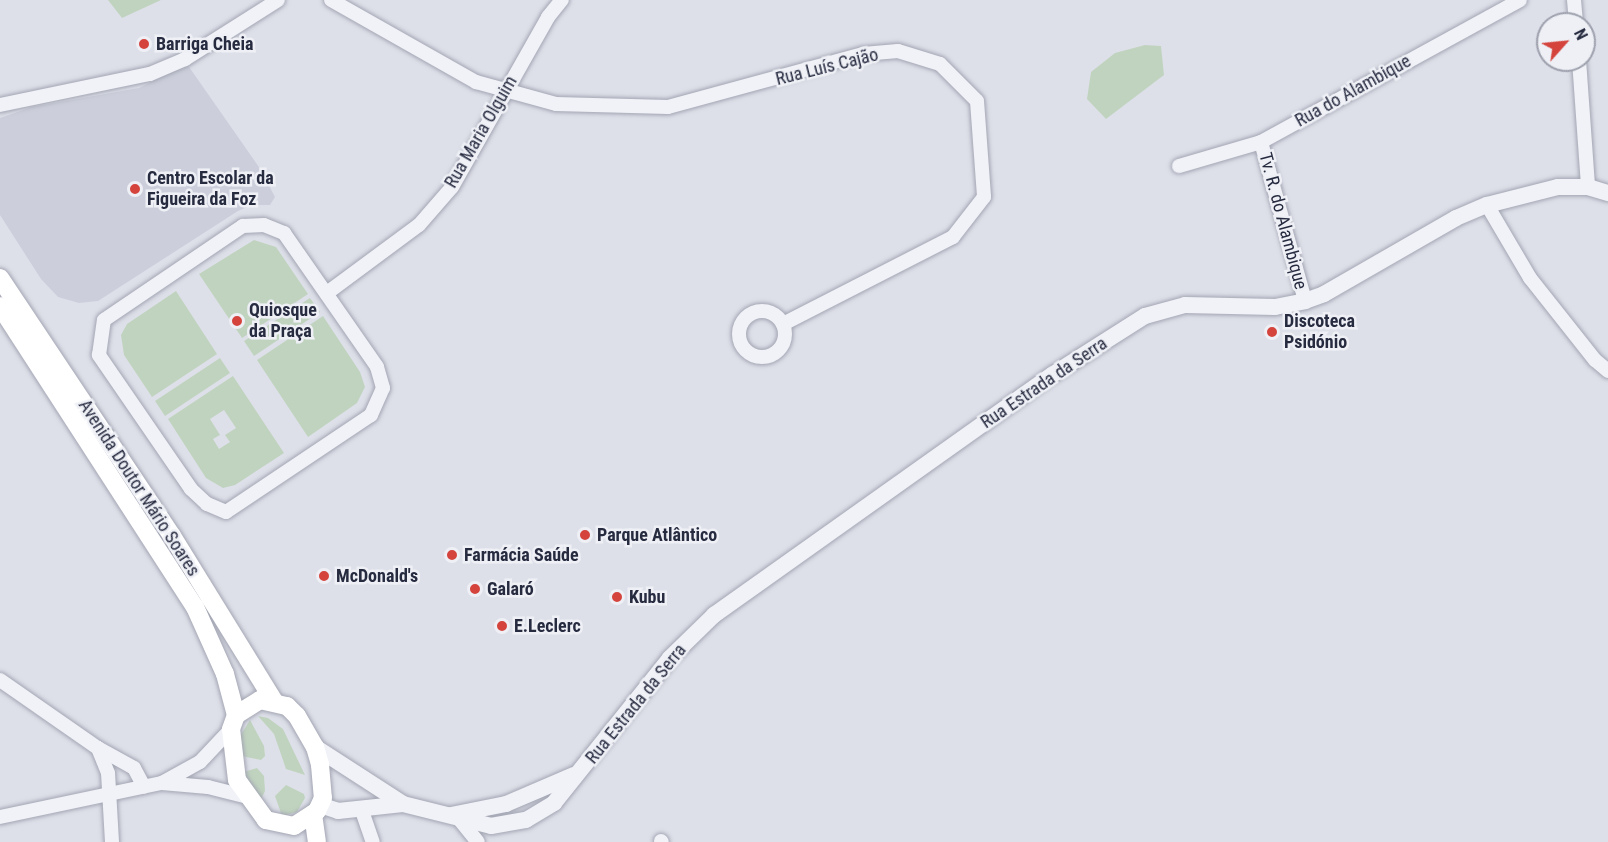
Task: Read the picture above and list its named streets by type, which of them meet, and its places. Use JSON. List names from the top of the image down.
{
  "streets": {
    "main road": ["Avenida Doutor Mário Soares"],
    "street": [
      "Rua Luís Cajão",
      "Rua do Alambique",
      "Rua Maria Olguim",
      "Tv. R. do Alambique",
      "Rua Estrada da Serra"
    ]
  },
  "crossings": [
    ["Rua Luís Cajão", "Rua Maria Olguim"],
    ["Rua do Alambique", "Tv. R. do Alambique"],
    ["Tv. R. do Alambique", "Rua Estrada da Serra"]
  ],
  "places": [
    "Barriga Cheia",
    "Centro Escolar da Figueira da Foz",
    "Quiosque da Praça",
    "Discoteca Psidónio",
    "Parque Atlântico",
    "Farmácia Saúde",
    "McDonald's",
    "Galaró",
    "Kubu",
    "E.Leclerc"
  ],
  "north": "top right"
}
